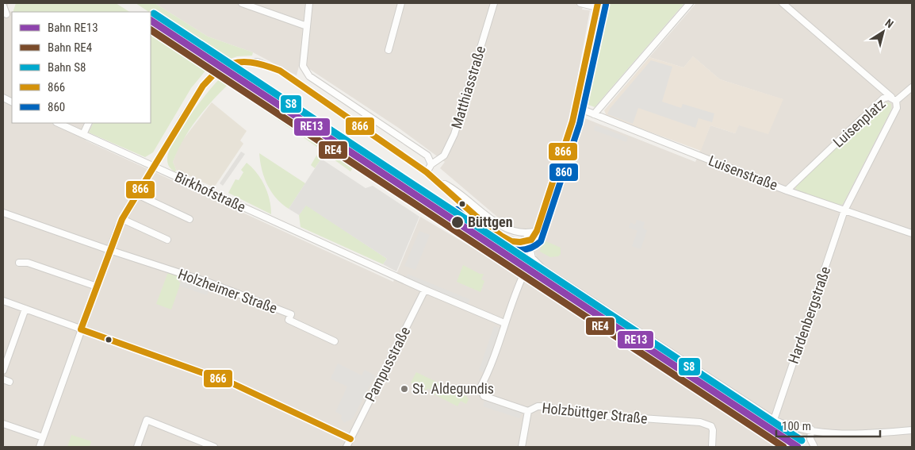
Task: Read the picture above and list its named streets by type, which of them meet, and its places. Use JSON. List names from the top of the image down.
{
  "streets": {
    "street": [
      "Matthiasstraße",
      "Luisenplatz",
      "Luisenstraße",
      "Birkhofstraße",
      "Holzheimer Straße",
      "Hardenbergstraße",
      "Pampusstraße",
      "Holzbüttger Straße"
    ]
  },
  "crossings": [
    ["Luisenplatz", "Luisenstraße"],
    ["Luisenplatz", "Hardenbergstraße"],
    ["Luisenstraße", "Hardenbergstraße"],
    ["Birkhofstraße", "Pampusstraße"],
    ["Birkhofstraße", "Holzbüttger Straße"]
  ],
  "places": ["Büttgen", "St. Aldegundis"],
  "lines": [
    "transit line 866",
    "transit line 860",
    "rail line S8",
    "rail line RE13",
    "rail line RE4"
  ],
  "legend": [
    "Bahn RE13",
    "Bahn RE4",
    "Bahn S8",
    "866",
    "860"
  ],
  "scale_bar": "100 m",
  "north": "top right"
}
